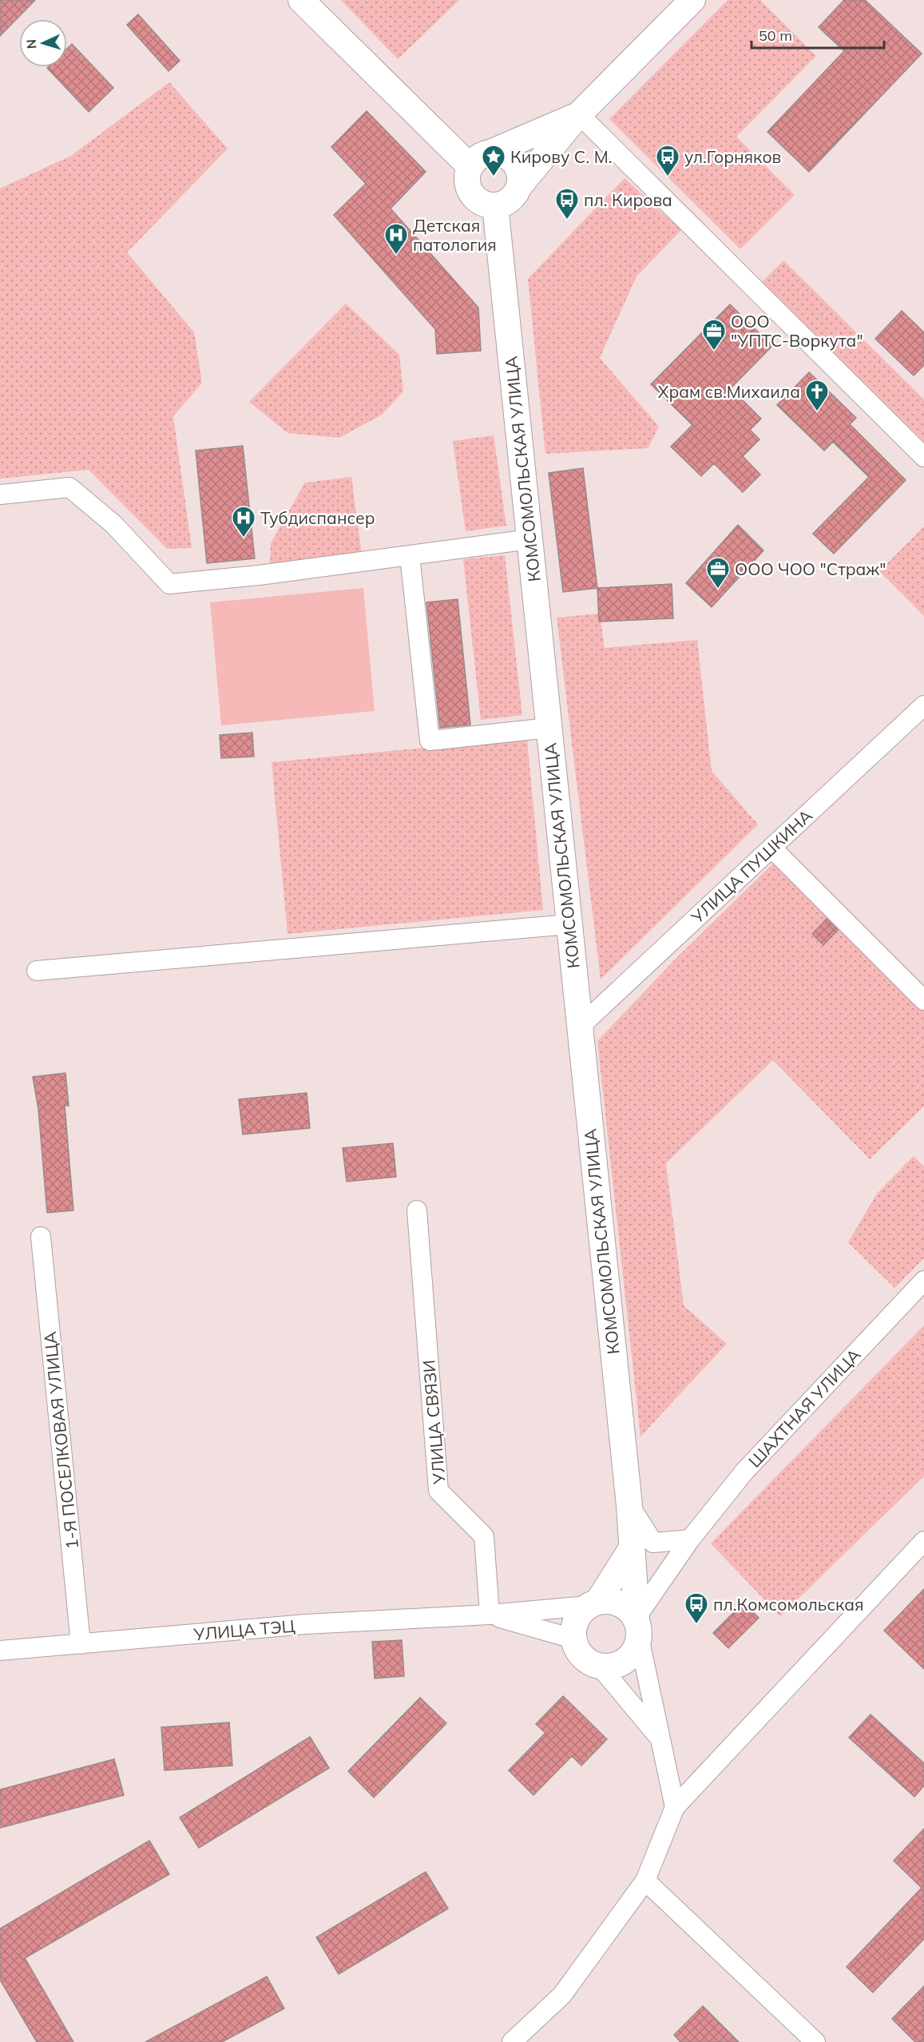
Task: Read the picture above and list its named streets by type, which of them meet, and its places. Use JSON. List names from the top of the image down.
{
  "streets": {
    "main road": ["КОМСОМОЛЬСКАЯ УЛИЦА"],
    "street": [
      "УЛИЦА ПУШКИНА",
      "ШАХТНАЯ УЛИЦА",
      "УЛИЦА СВЯЗИ",
      "1-Я ПОСЕЛКОВАЯ УЛИЦА",
      "УЛИЦА ТЭЦ"
    ]
  },
  "crossings": [
    ["КОМСОМОЛЬСКАЯ УЛИЦА", "УЛИЦА ПУШКИНА"],
    ["КОМСОМОЛЬСКАЯ УЛИЦА", "ШАХТНАЯ УЛИЦА"],
    ["КОМСОМОЛЬСКАЯ УЛИЦА", "УЛИЦА ТЭЦ"],
    ["ШАХТНАЯ УЛИЦА", "УЛИЦА ТЭЦ"],
    ["УЛИЦА СВЯЗИ", "УЛИЦА ТЭЦ"],
    ["1-Я ПОСЕЛКОВАЯ УЛИЦА", "УЛИЦА ТЭЦ"]
  ],
  "places": {
    "place": ["Кирову С. М."],
    "bus stop": ["ул.Горняков", "пл. Кирова", "пл.Комсомольская"],
    "hospital": ["Детская патология", "Тубдиспансер"],
    "office": ["ООО \"УПТС-Воркута\"", "ООО ЧОО \"Страж\""],
    "church": ["Храм св.Михаила"]
  },
  "scale_bar": "50 m",
  "north": "left"
}
